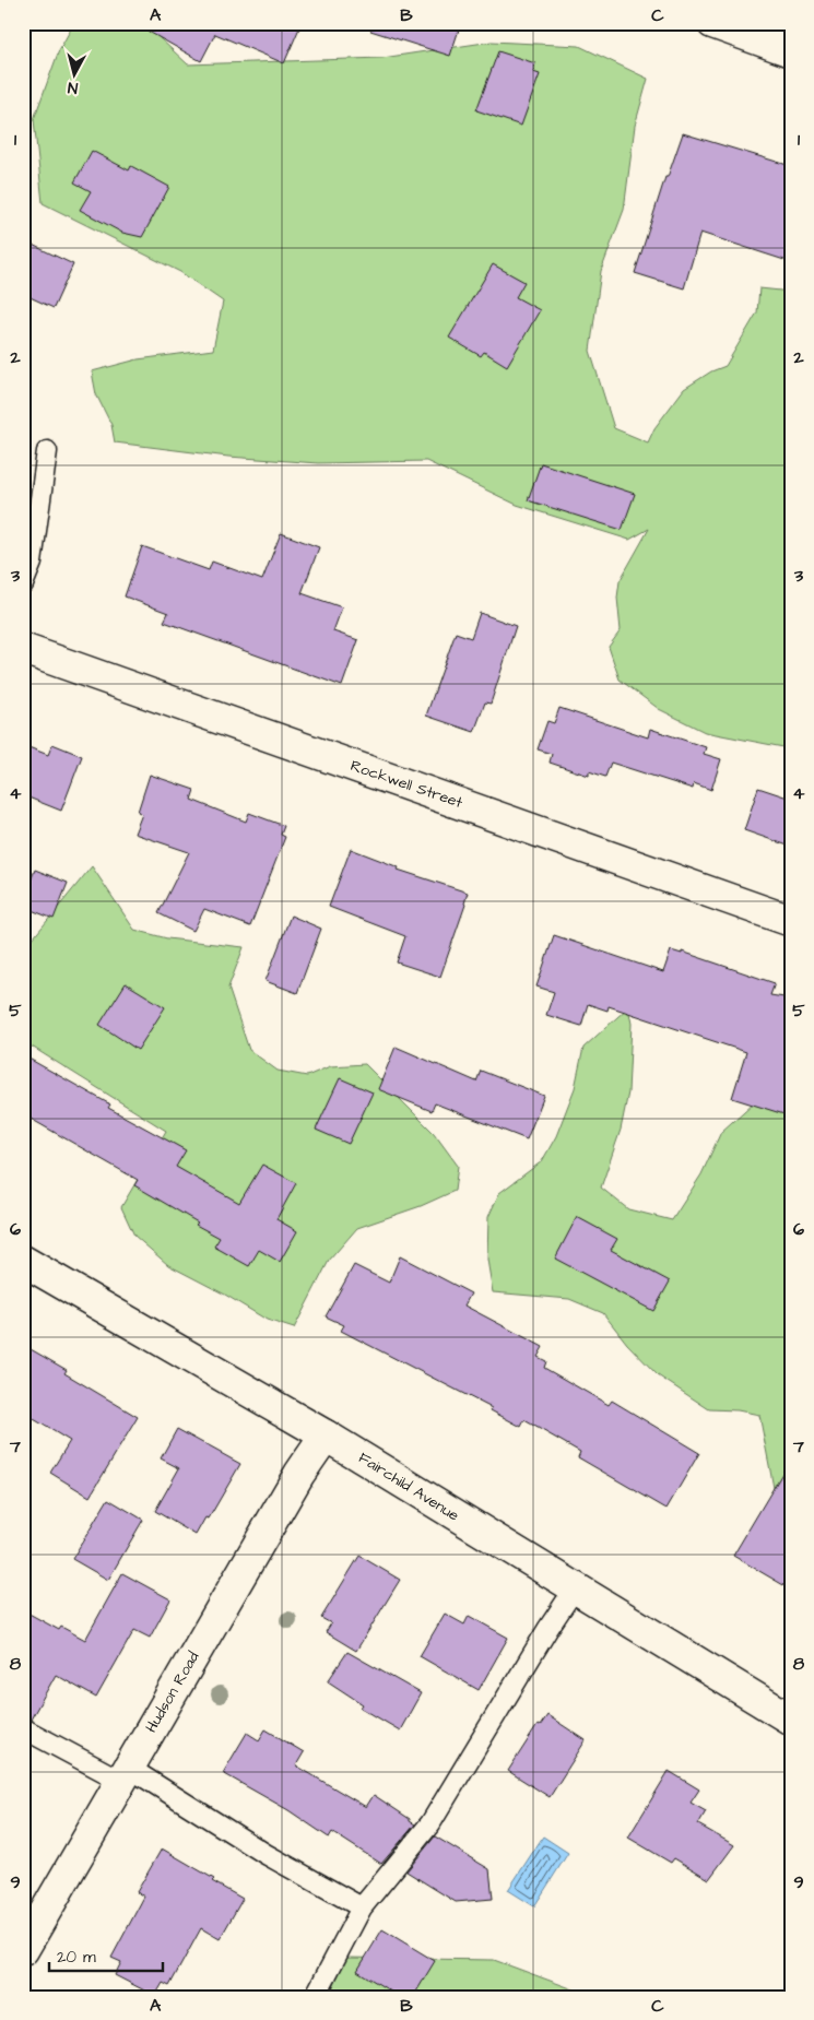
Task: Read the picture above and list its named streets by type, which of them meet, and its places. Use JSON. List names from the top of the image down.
{
  "streets": {
    "street": ["Rockwell Street", "Fairchild Avenue", "Hudson Road"]
  },
  "crossings": [
    ["Fairchild Avenue", "Hudson Road"]
  ],
  "scale_bar": "20 m",
  "north": "bottom",
  "grid": {
    "columns": ["A", "B", "C"],
    "rows": [
      "1",
      "2",
      "3",
      "4",
      "5",
      "6",
      "7",
      "8",
      "9"
    ]
  }
}
